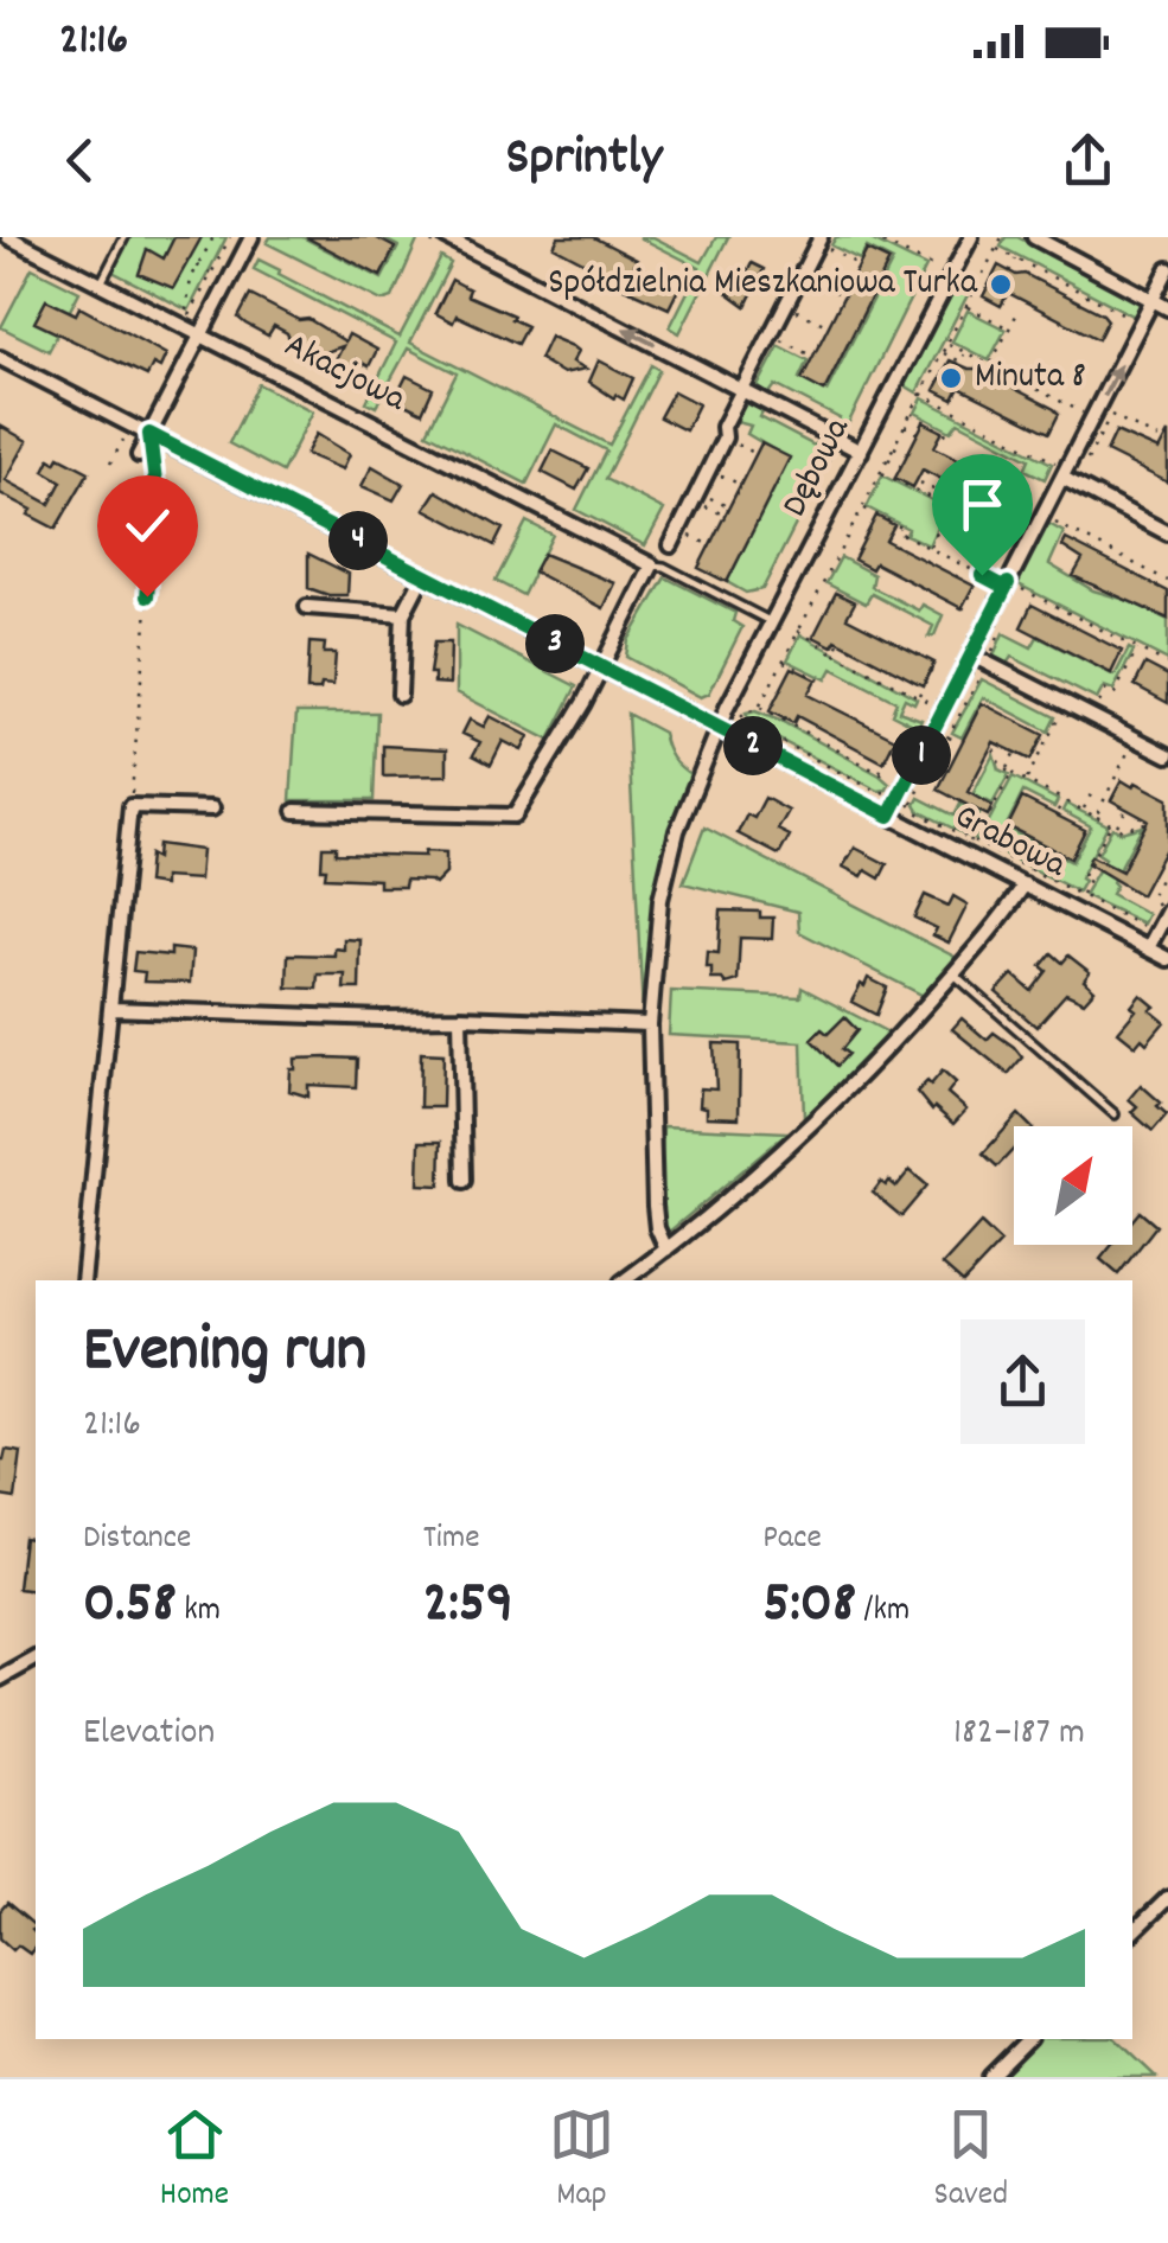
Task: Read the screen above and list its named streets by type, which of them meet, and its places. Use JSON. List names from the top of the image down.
{
  "streets": {
    "street": ["Akacjowa", "Dębowa", "Grabowa"]
  },
  "crossings": [
    ["Dębowa", "Grabowa"]
  ],
  "places": ["Spółdzielnia Mieszkaniowa Turka", "Minuta 8"],
  "north": "top right",
  "page": {
    "status": "21:16",
    "header": "Sprintly",
    "pins": [
      "4",
      "3",
      "2",
      "1"
    ],
    "heading": ["Evening run", "21:16"],
    "stats": [
      ["Distance", "0.58 km"],
      ["Time", "2:59"],
      ["Pace", "5:08 /km"]
    ],
    "chart": ["Elevation", "182–187 m"],
    "tabs": ["Home", "Map", "Saved"]
  }
}
